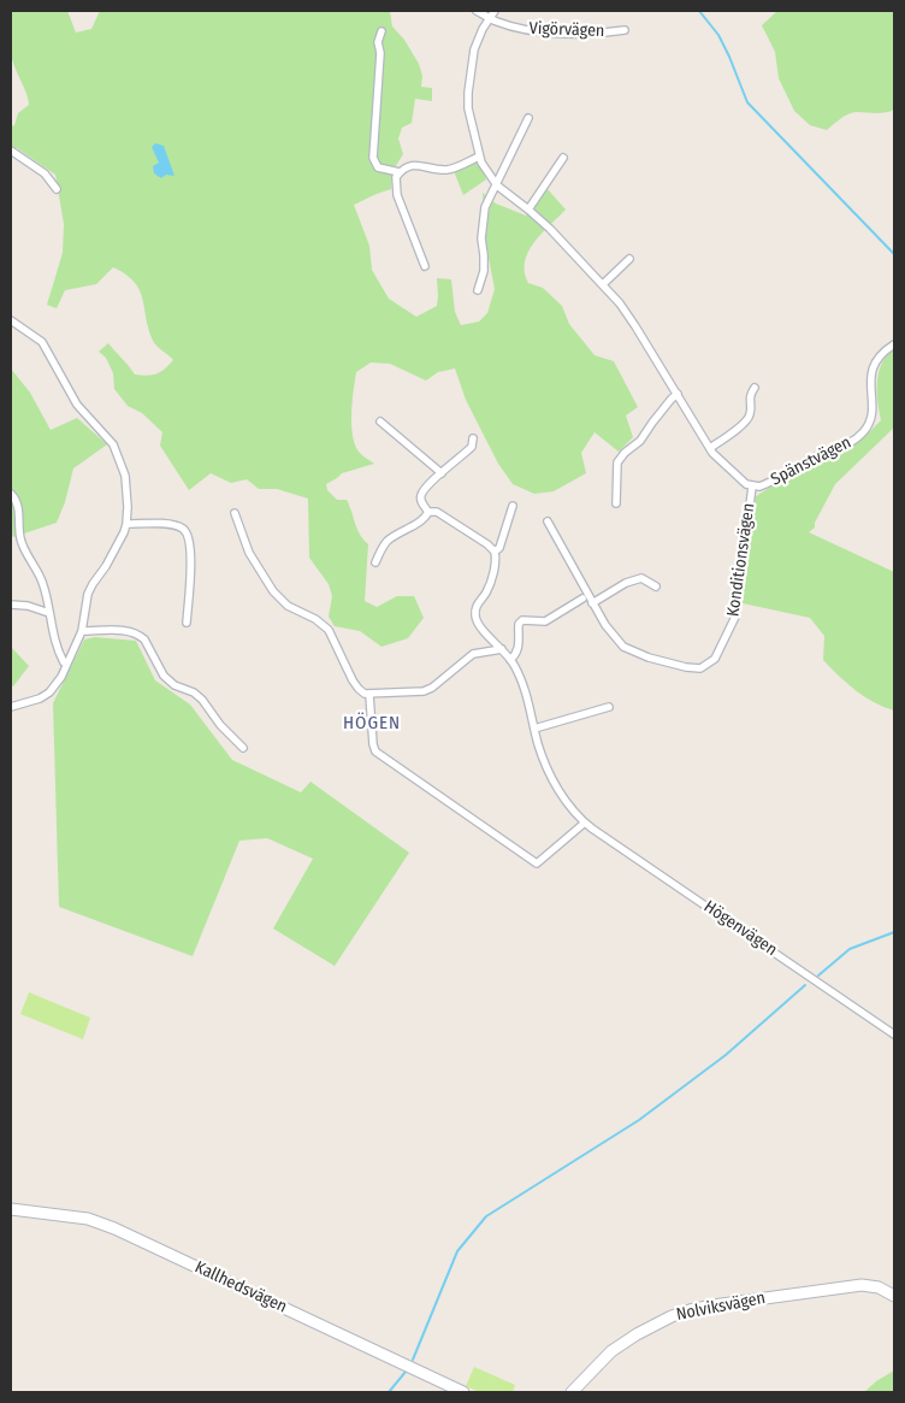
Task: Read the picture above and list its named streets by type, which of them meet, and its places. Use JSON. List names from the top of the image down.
{
  "streets": {
    "street": [
      "Vigörvägen",
      "Spänstvägen",
      "Konditionsvägen",
      "Högenvägen",
      "Kallhedsvägen",
      "Nolviksvägen"
    ]
  },
  "crossings": [
    ["Vigörvägen", "Spänstvägen"],
    ["Spänstvägen", "Konditionsvägen"]
  ],
  "districts": ["HÖGEN"]
}
